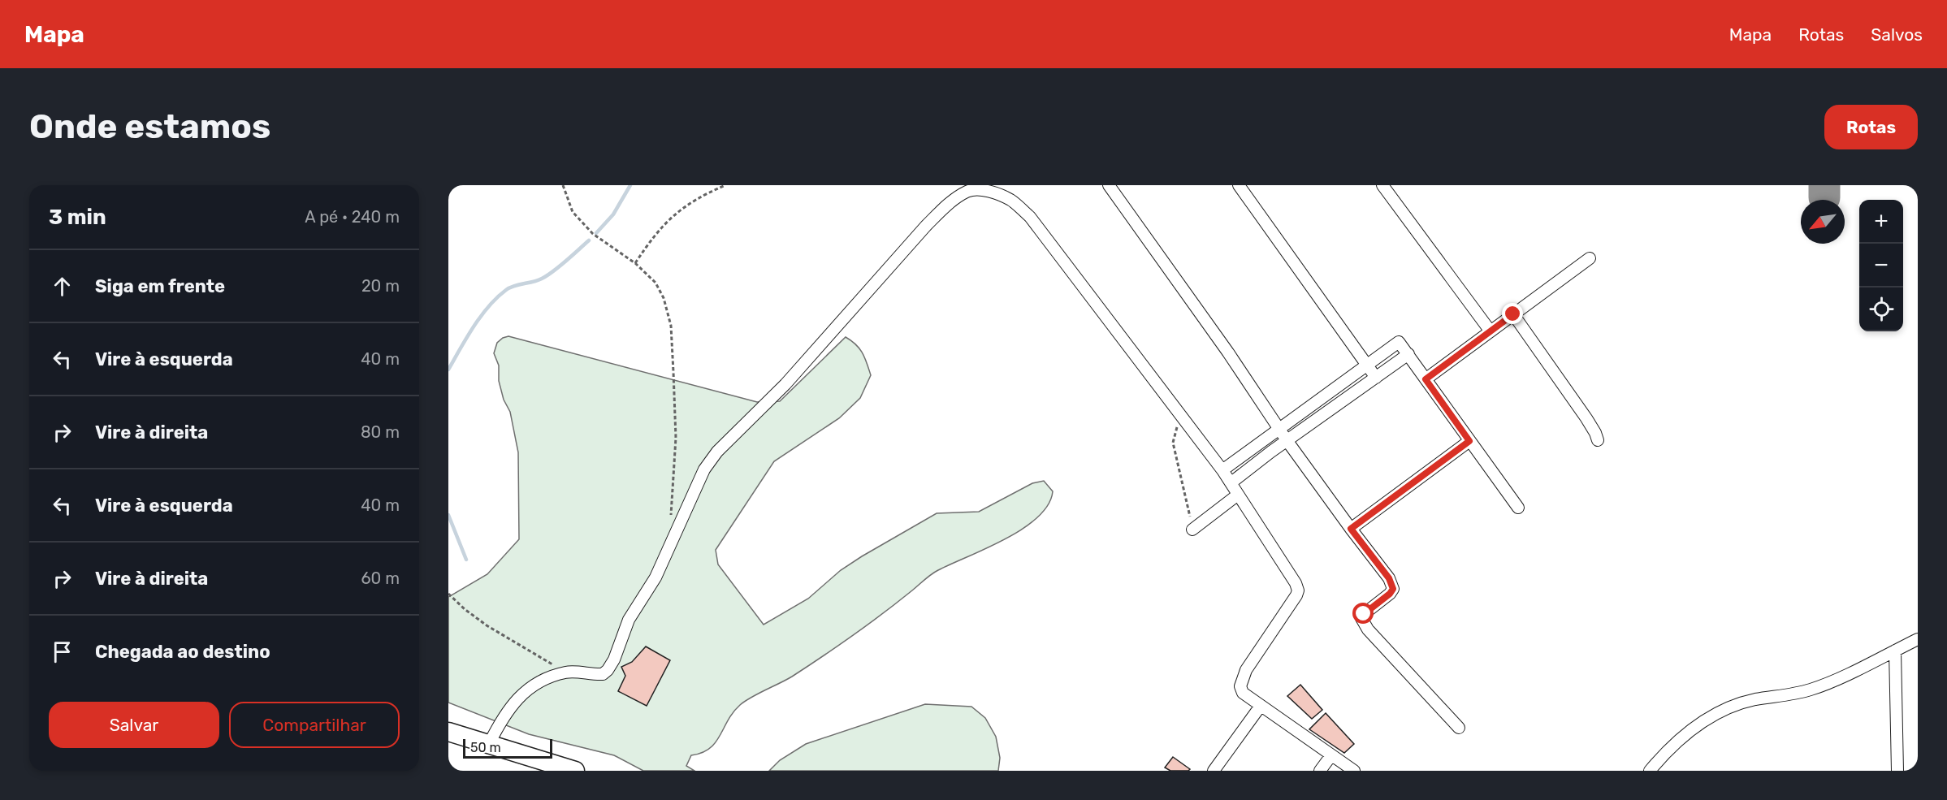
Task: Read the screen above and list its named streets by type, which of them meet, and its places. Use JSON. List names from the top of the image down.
{
  "scale_bar": "50 m",
  "north": "bottom left",
  "page": {
    "header": "Mapa",
    "nav": ["Mapa", "Rotas", "Salvos"],
    "buttons": [
      "Rotas",
      ["Salvar", "Compartilhar"]
    ],
    "title": "Onde estamos",
    "heading": ["3 min", "A pé · 240 m"],
    "map_buttons": ["+", "−"],
    "list": [
      ["Siga em frente", "20 m"],
      ["Vire à esquerda", "40 m"],
      ["Vire à direita", "80 m"],
      ["Vire à esquerda", "40 m"],
      ["Vire à direita", "60 m"],
      "Chegada ao destino"
    ],
    "scale": "50 m"
  }
}
